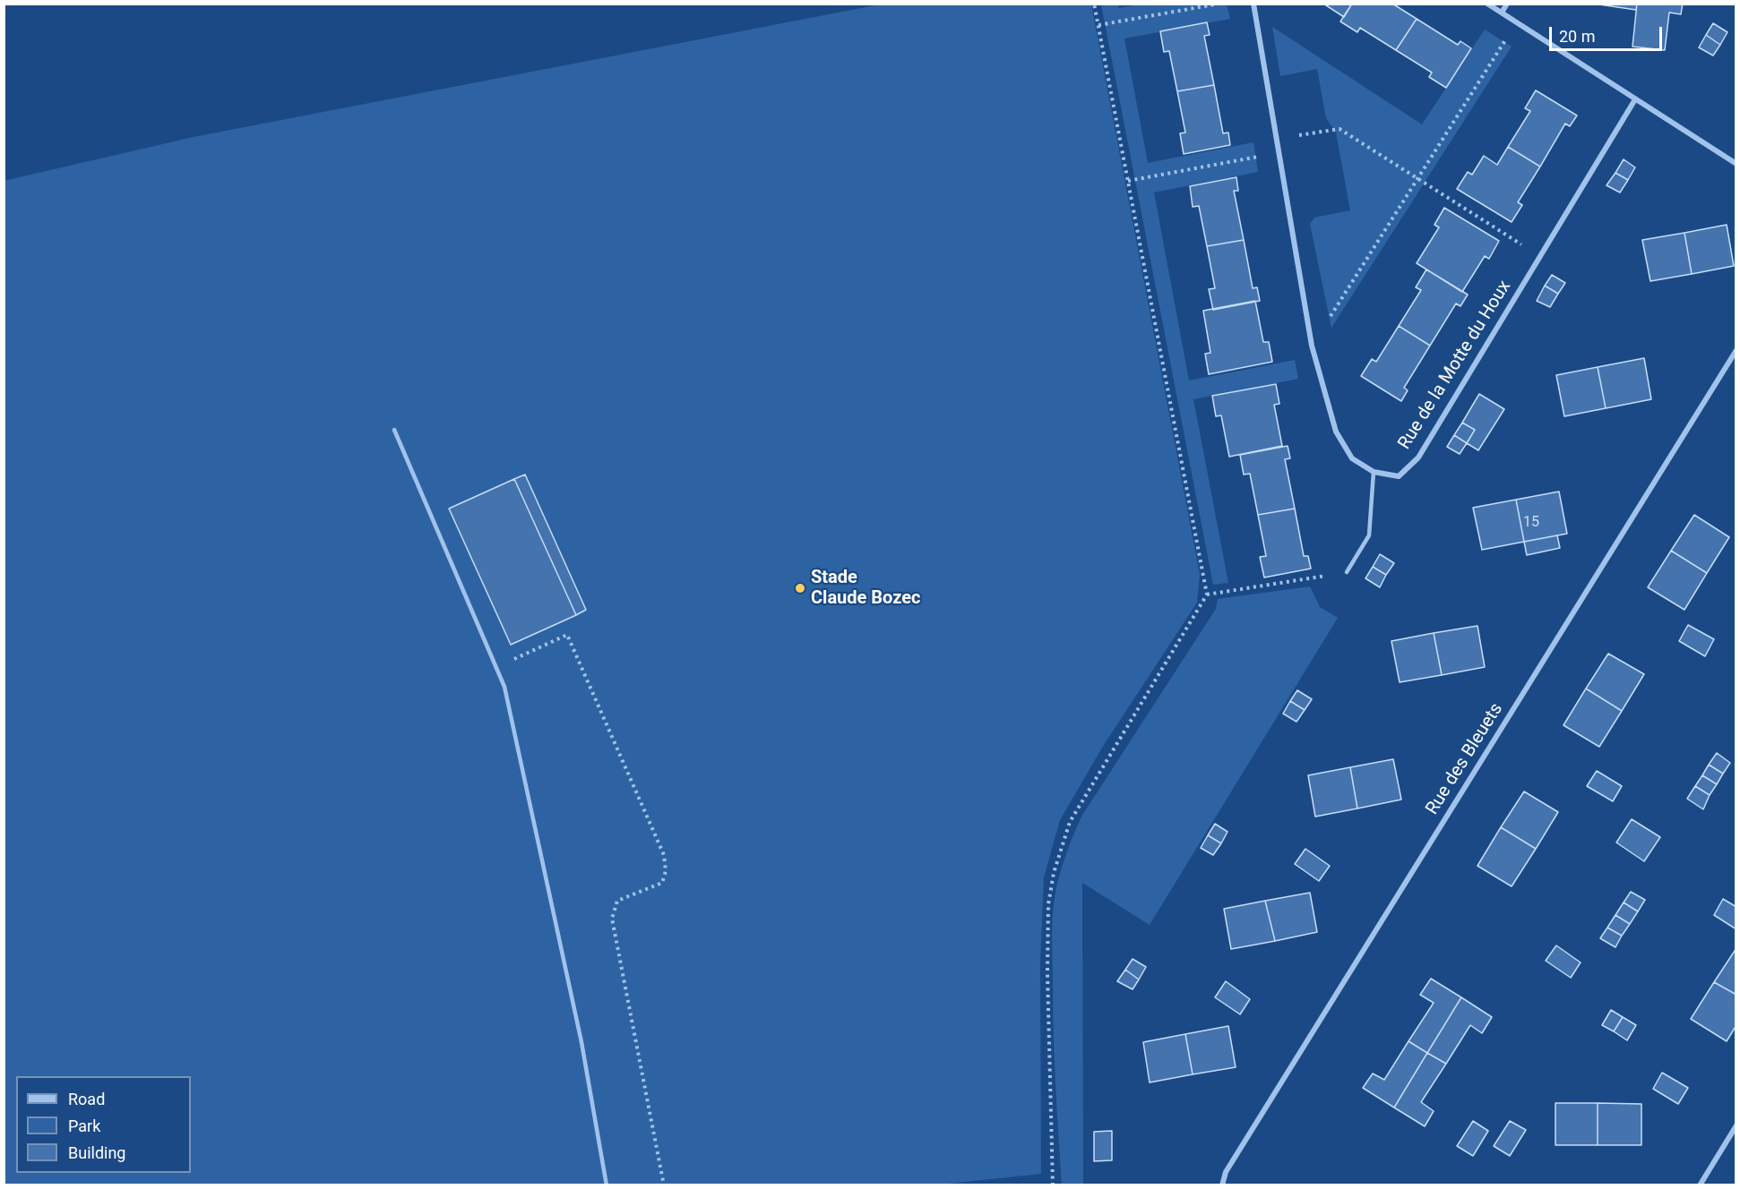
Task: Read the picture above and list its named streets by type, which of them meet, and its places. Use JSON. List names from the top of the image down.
{
  "streets": {
    "street": ["Rue de la Motte du Houx", "Rue des Bleuets"]
  },
  "places": ["Stade Claude Bozec"],
  "house_numbers": ["15"],
  "legend": ["Road", "Park", "Building"],
  "scale_bar": "20 m"
}
